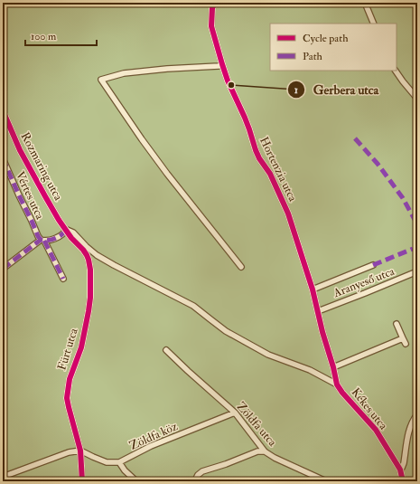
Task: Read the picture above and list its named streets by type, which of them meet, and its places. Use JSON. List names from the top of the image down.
{
  "streets": {
    "street": [
      "Rozmaring utca",
      "Hortenzia utca",
      "Vértes utca",
      "Aranyeső utca",
      "Fürt utca",
      "Kékes utca",
      "Zöldfa utca",
      "Zöldfa köz"
    ]
  },
  "crossings": [
    ["Rozmaring utca", "Fürt utca"],
    ["Rozmaring utca", "Kékes utca"],
    ["Hortenzia utca", "Aranyeső utca"],
    ["Hortenzia utca", "Kékes utca"],
    ["Fürt utca", "Zöldfa köz"],
    ["Zöldfa utca", "Zöldfa köz"]
  ],
  "places": ["Gerbera utca"],
  "legend": ["Cycle path", "Path"],
  "scale_bar": "100 m"
}
